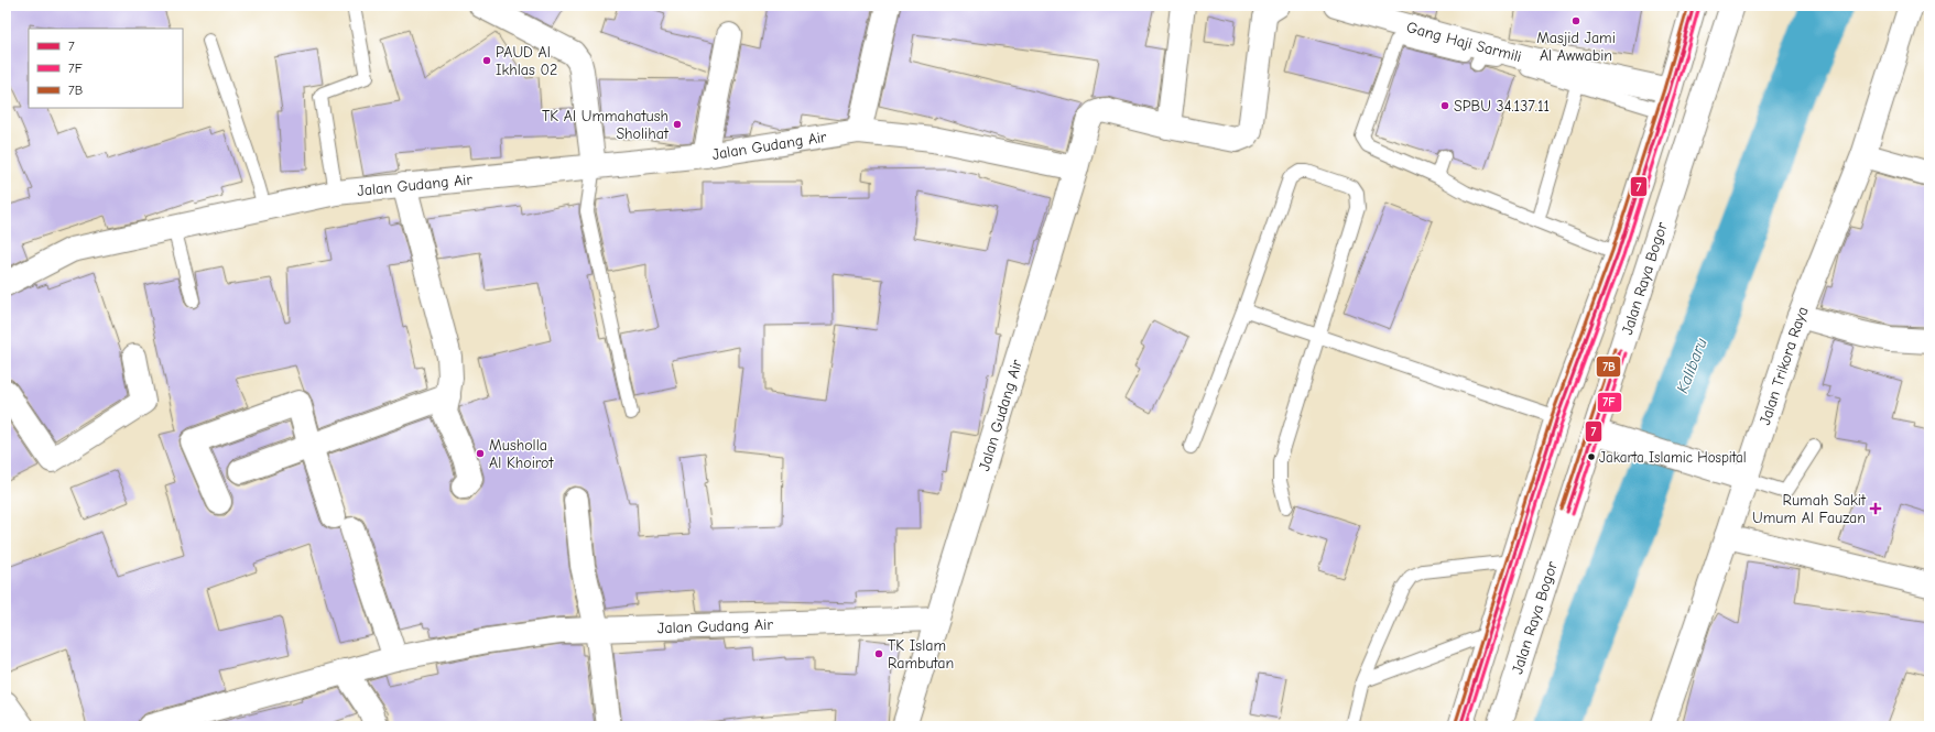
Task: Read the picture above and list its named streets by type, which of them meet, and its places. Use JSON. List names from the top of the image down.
{
  "streets": {
    "main road": [
      "Gang Haji Sarmili",
      "Jalan Gudang Air",
      "Jalan Raya Bogor",
      "Jalan Trikora Raya"
    ]
  },
  "water": ["Kalibaru"],
  "places": {
    "other": [
      "Masjid Jami Al Awwabin",
      "PAUD Al Ikhlas 02",
      "SPBU 34.137.11",
      "TK Al Ummahatush Sholihat",
      "Musholla Al Khoirot",
      "Jakarta Islamic Hospital",
      "TK Islam Rambutan"
    ],
    "health": ["Rumah Sakit Umum Al Fauzan"]
  },
  "lines": ["transit line 7", "transit line 7B", "transit line 7F"],
  "legend": ["7", "7F", "7B"]
}
